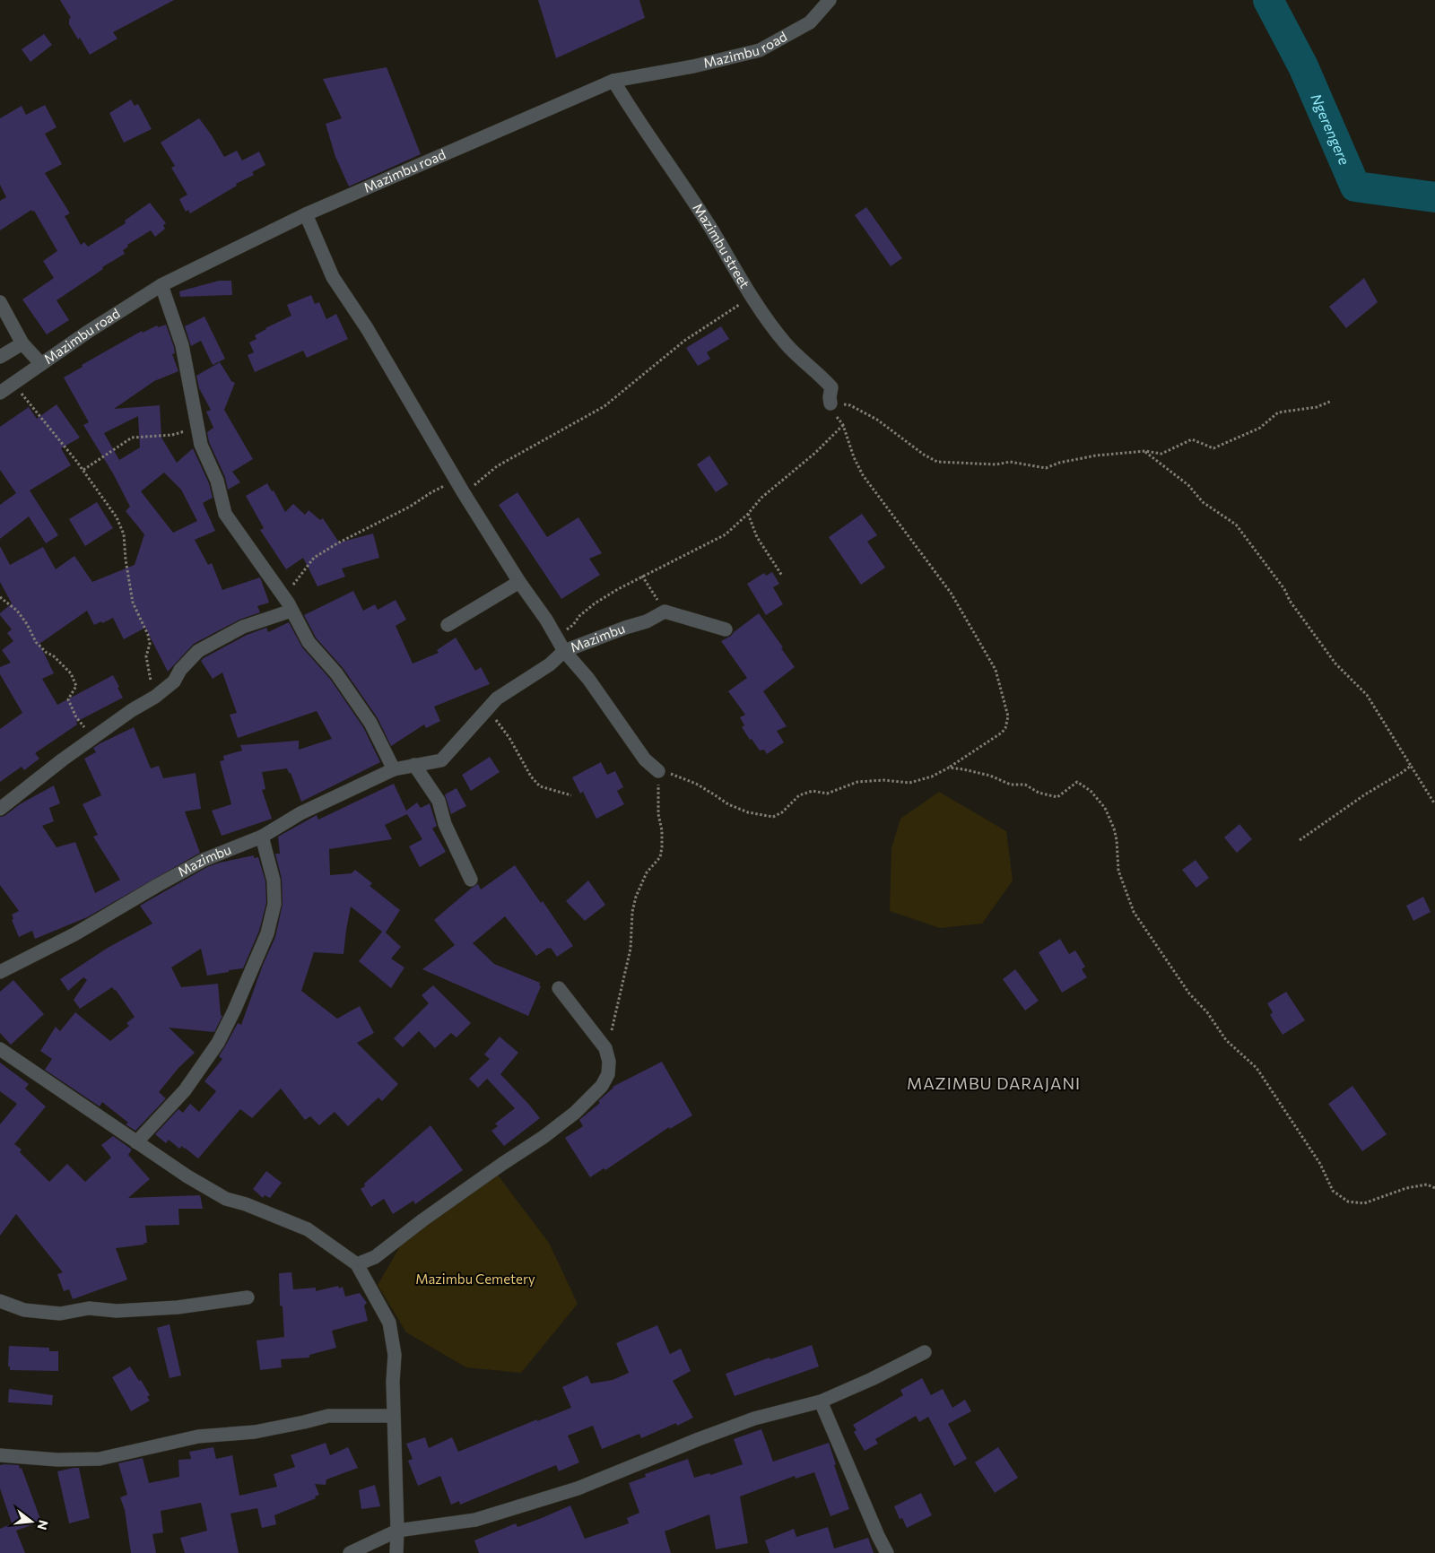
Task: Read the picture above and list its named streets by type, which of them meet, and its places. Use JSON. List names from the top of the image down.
{
  "streets": {
    "street": ["Mazimbu road", "Mazimbu street", "Mazimbu"]
  },
  "crossings": [
    ["Mazimbu road", "Mazimbu street"]
  ],
  "districts": ["MAZIMBU DARAJANI"],
  "water": ["Ngerengere"],
  "parks": ["Mazimbu Cemetery"],
  "north": "right"
}
